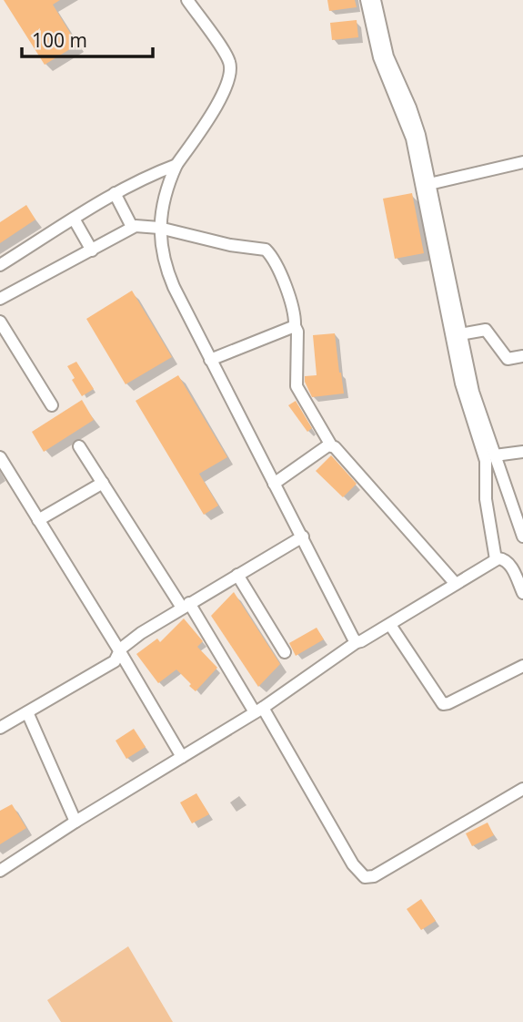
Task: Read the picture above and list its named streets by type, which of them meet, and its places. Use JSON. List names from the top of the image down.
{
  "scale_bar": "100 m"
}
